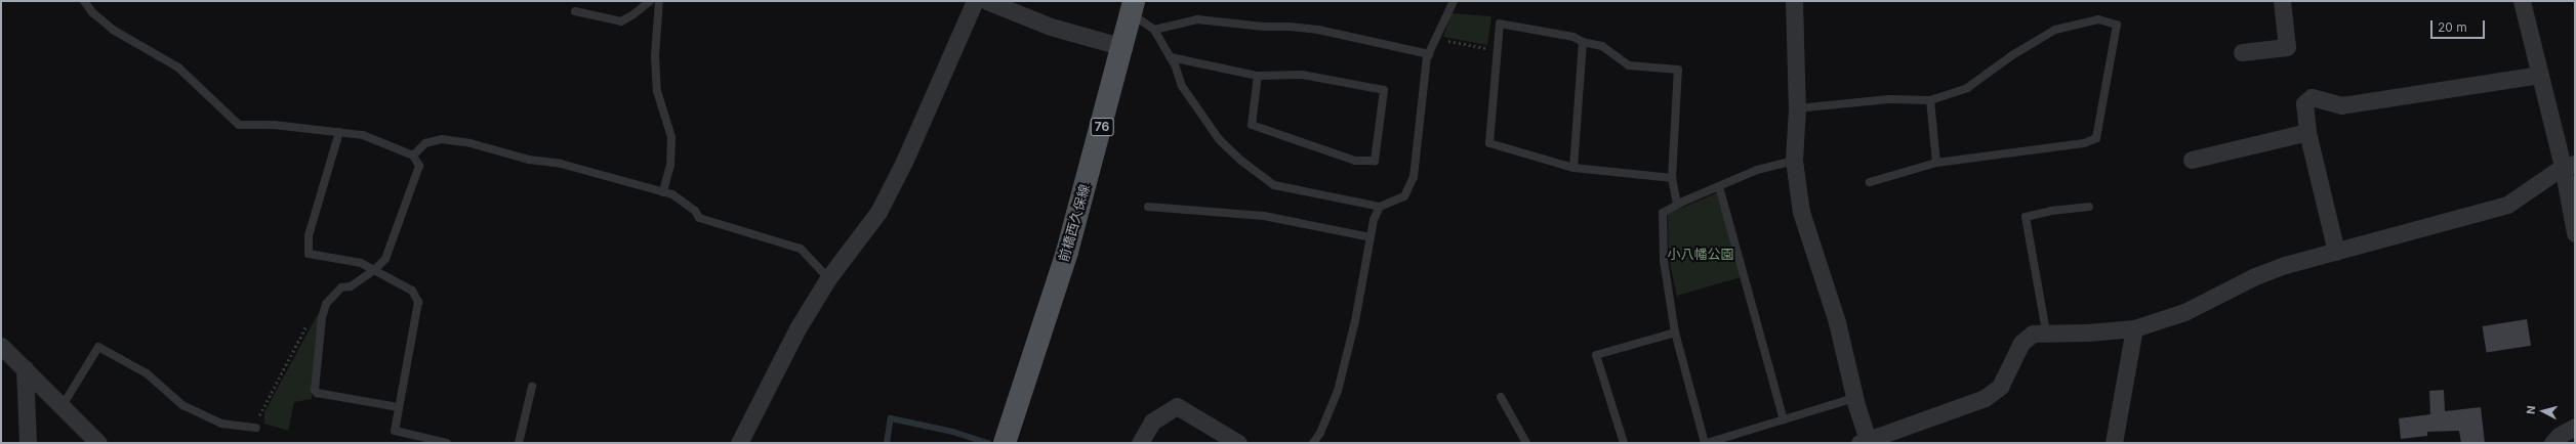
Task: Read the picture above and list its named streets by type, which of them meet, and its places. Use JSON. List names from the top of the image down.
{
  "streets": {
    "main road": ["76", "前橋西久保線"]
  },
  "parks": ["小八幡公園"],
  "scale_bar": "20 m",
  "north": "left"
}
